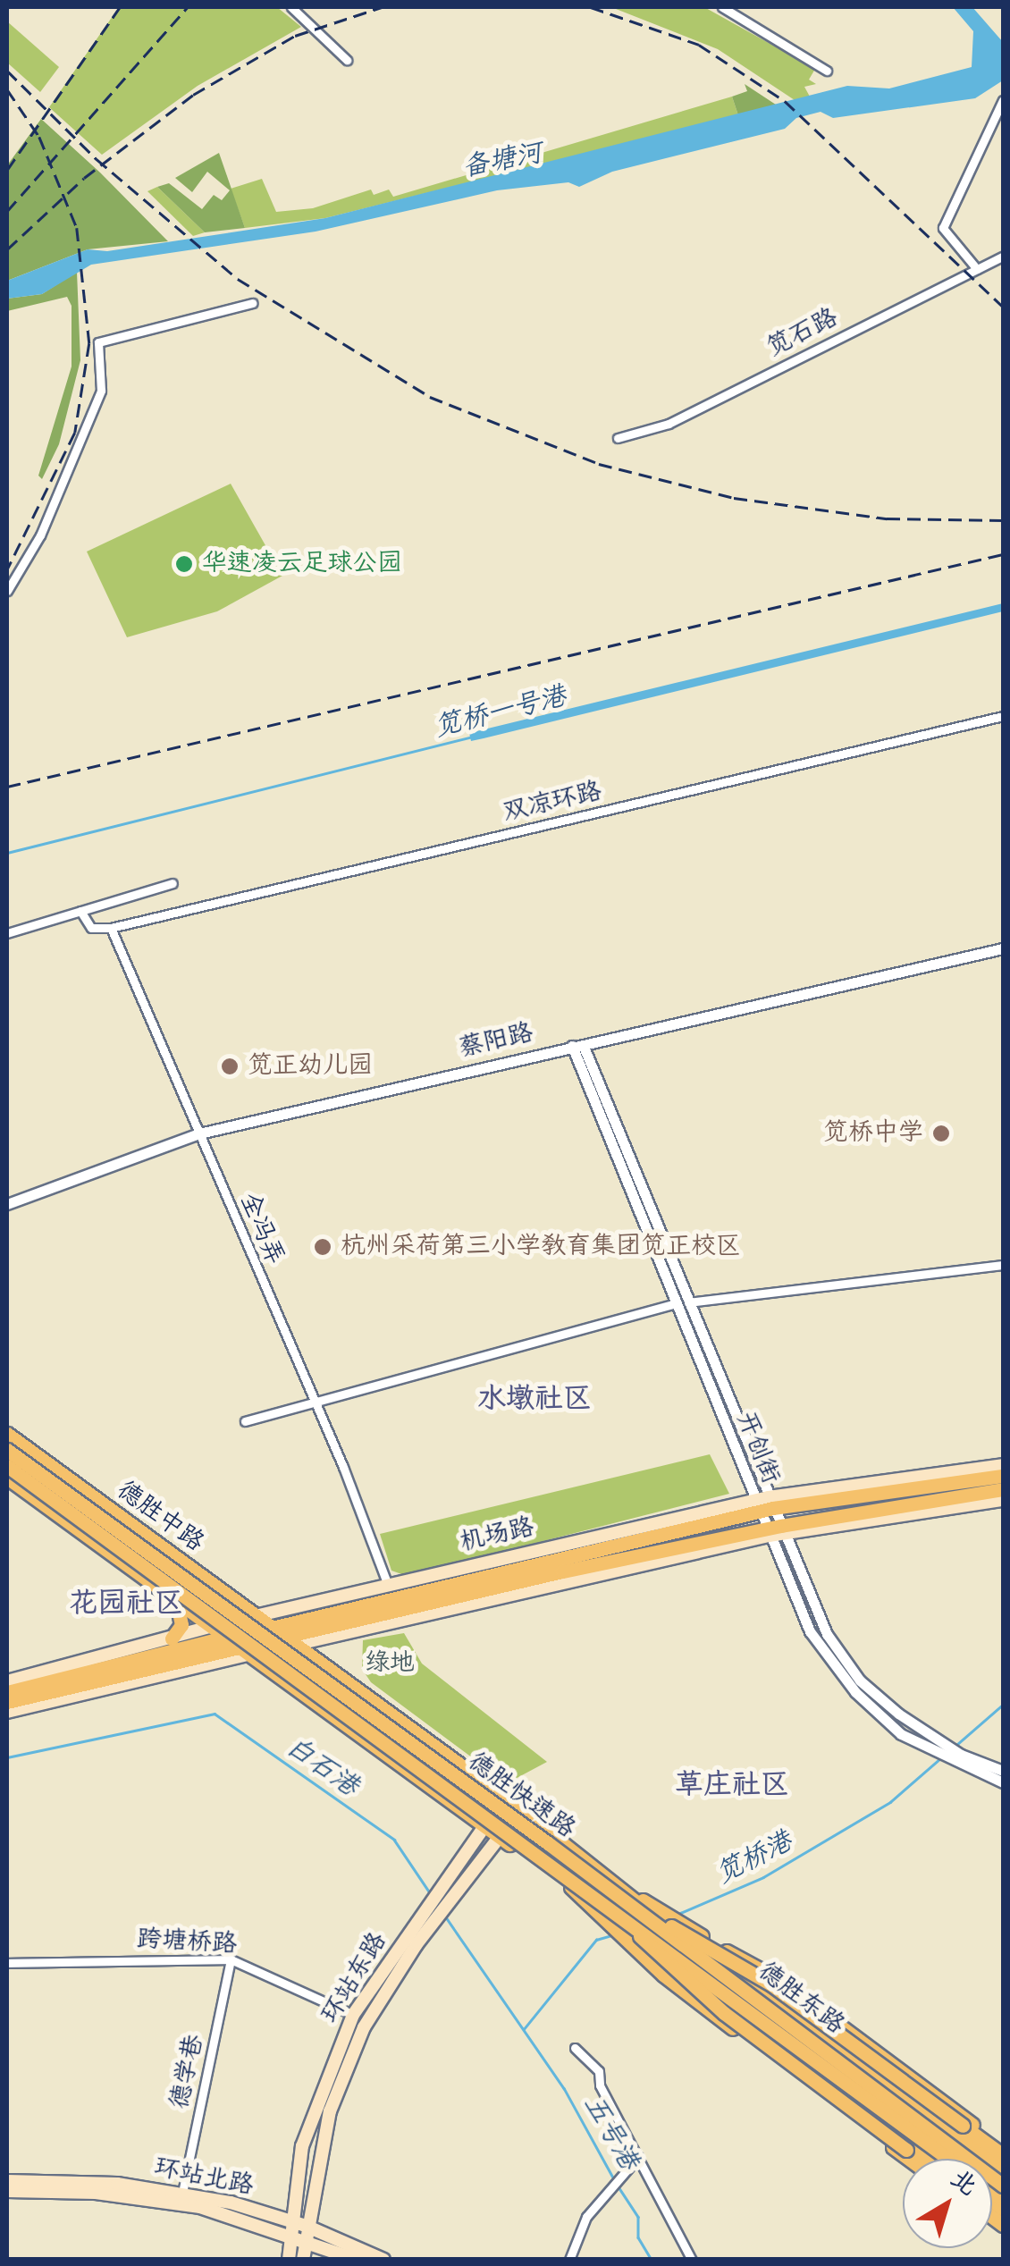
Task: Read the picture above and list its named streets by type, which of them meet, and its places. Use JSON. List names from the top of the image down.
{
  "streets": {
    "main road": [
      "德胜中路",
      "机场路",
      "德胜快速路",
      "环站东路",
      "德胜东路",
      "环站北路"
    ],
    "street": [
      "笕石路",
      "双凉环路",
      "蔡阳路",
      "全冯弄",
      "开创街",
      "跨塘桥路",
      "德学巷"
    ]
  },
  "crossings": [
    ["双凉环路", "全冯弄"],
    ["蔡阳路", "全冯弄"],
    ["蔡阳路", "开创街"],
    ["全冯弄", "机场路"],
    ["开创街", "机场路"],
    ["德胜中路", "机场路"],
    ["德胜中路", "德胜东路"],
    ["机场路", "德胜东路"],
    ["德胜快速路", "德胜东路"],
    ["跨塘桥路", "环站东路"],
    ["跨塘桥路", "德学巷"],
    ["环站东路", "德胜东路"],
    ["环站东路", "环站北路"],
    ["德学巷", "环站北路"]
  ],
  "districts": ["水墩社区", "花园社区", "草庄社区"],
  "water": [
    "备塘河",
    "笕桥一号港",
    "白石港",
    "笕桥港",
    "五号港"
  ],
  "parks": ["绿地"],
  "places": [
    "华速凌云足球公园",
    "笕正幼儿园",
    "笕桥中学",
    "杭州采荷第三小学教育集团笕正校区"
  ],
  "north": "top right"
}
